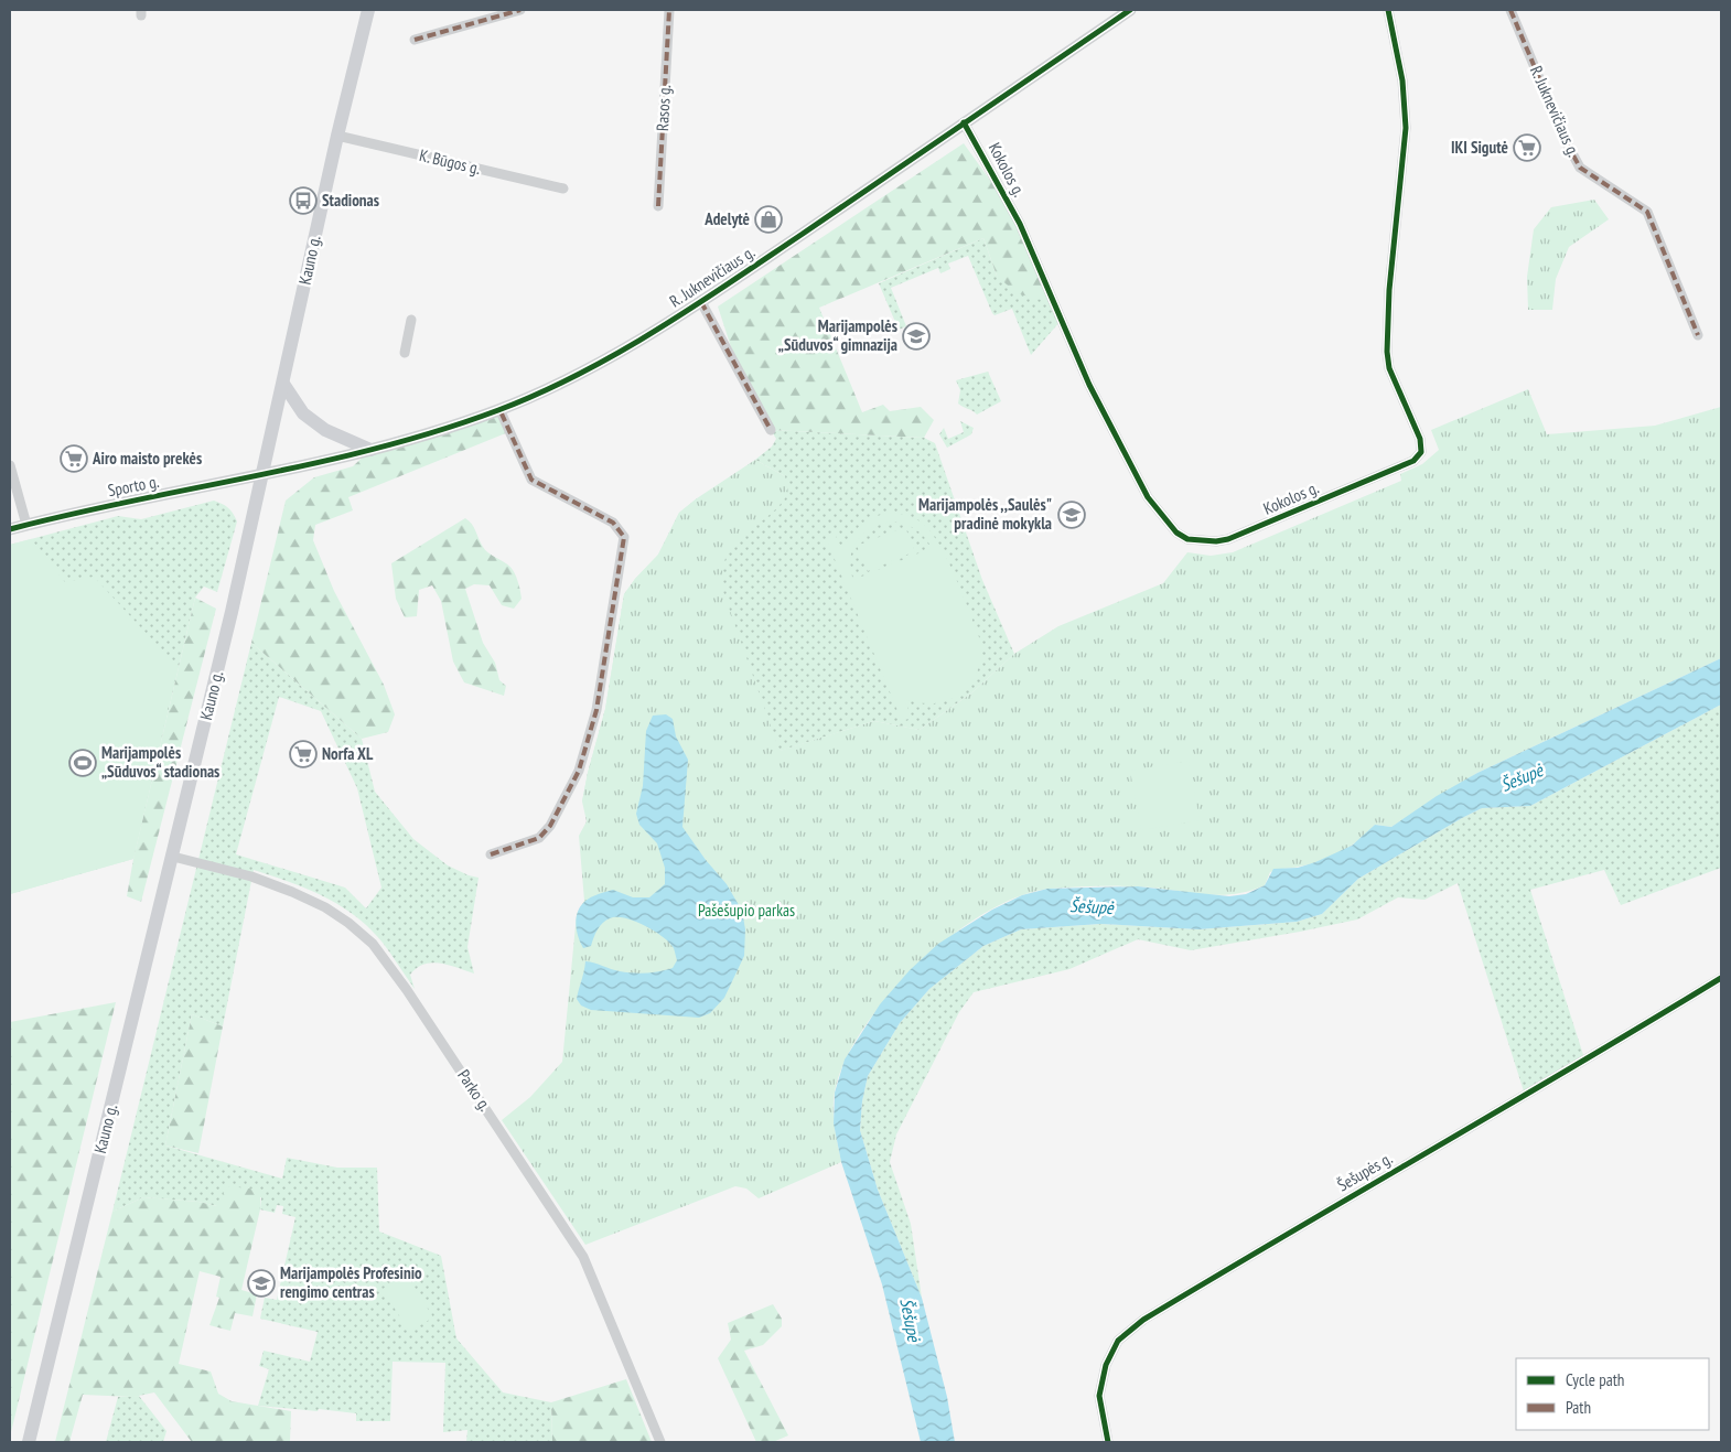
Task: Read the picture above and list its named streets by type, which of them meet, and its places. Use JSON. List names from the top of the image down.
{
  "streets": {
    "main road": ["Kauno g."],
    "street": [
      "Rasos g.",
      "R. Juknevičiaus g.",
      "K. Būgos g.",
      "Kokolos g.",
      "Sporto g.",
      "Parko g.",
      "Šešupės g."
    ]
  },
  "crossings": [
    ["R. Juknevičiaus g.", "Kokolos g."],
    ["R. Juknevičiaus g.", "Kauno g."],
    ["R. Juknevičiaus g.", "Sporto g."],
    ["K. Būgos g.", "Kauno g."],
    ["Kauno g.", "Sporto g."],
    ["Kauno g.", "Parko g."]
  ],
  "water": ["Šešupė"],
  "parks": ["Pašešupio parkas"],
  "places": {
    "supermarket": ["IKI Sigutė", "Airo maisto prekės", "Norfa XL"],
    "bus stop": ["Stadionas"],
    "shop": ["Adelytė"],
    "school or university": ["Marijampolės „Sūduvos“ gimnazija", "Marijampolės ,,Saulės\" pradinė mokykla", "Marijampolės Profesinio rengimo centras"],
    "sports": ["Marijampolės „Sūduvos“ stadionas"]
  },
  "legend": ["Cycle path", "Path"]
}
